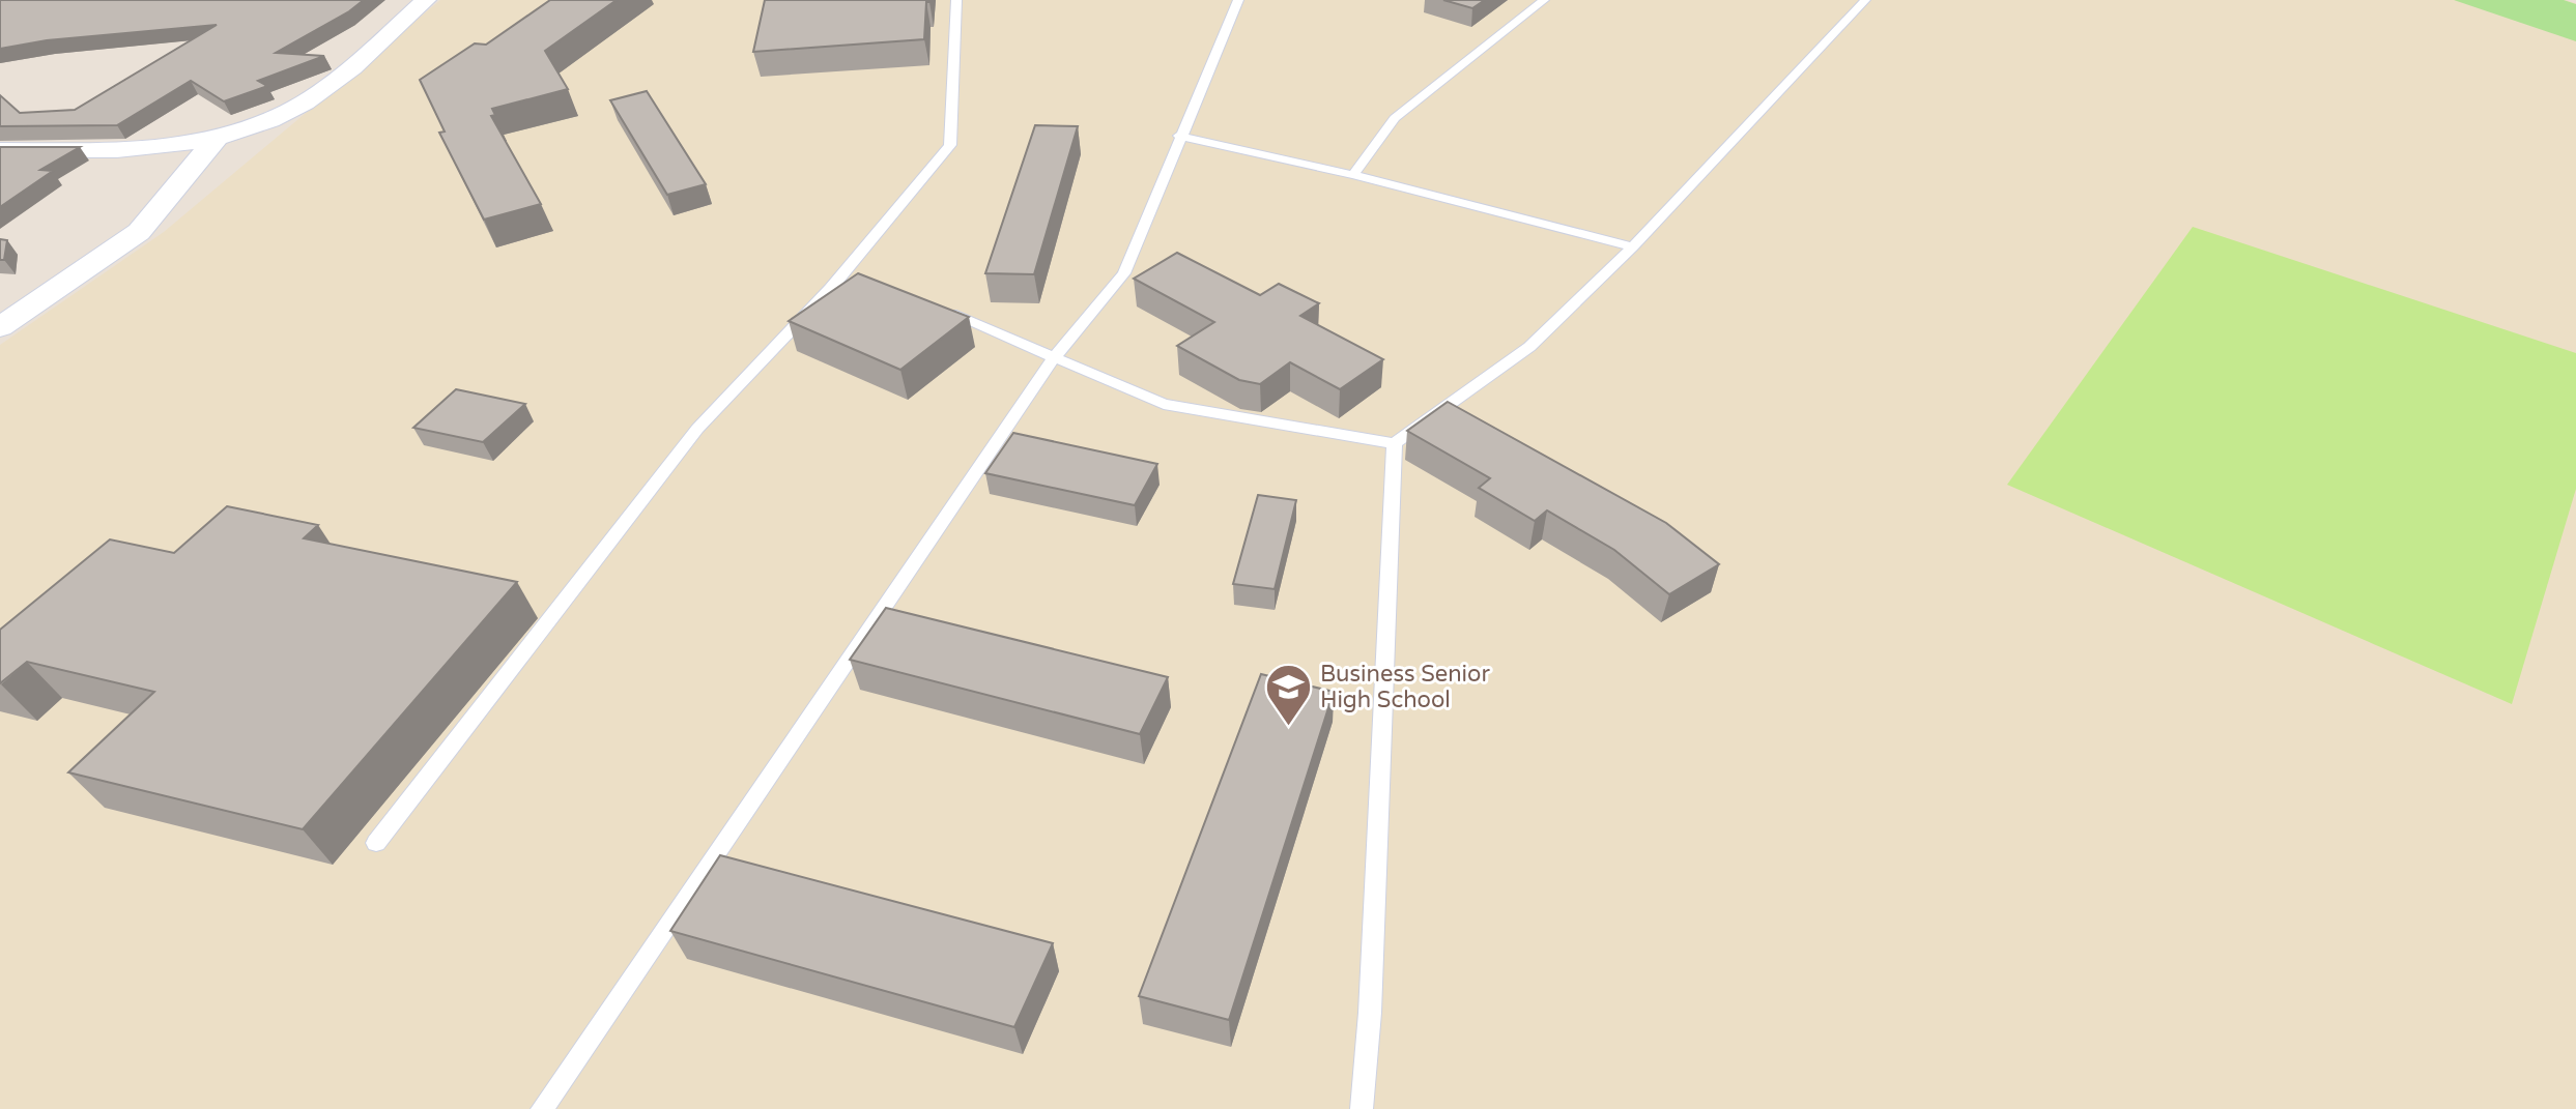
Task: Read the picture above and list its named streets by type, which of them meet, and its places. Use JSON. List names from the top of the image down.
{
  "places": {
    "school or university": ["Business Senior High School"]
  }
}
